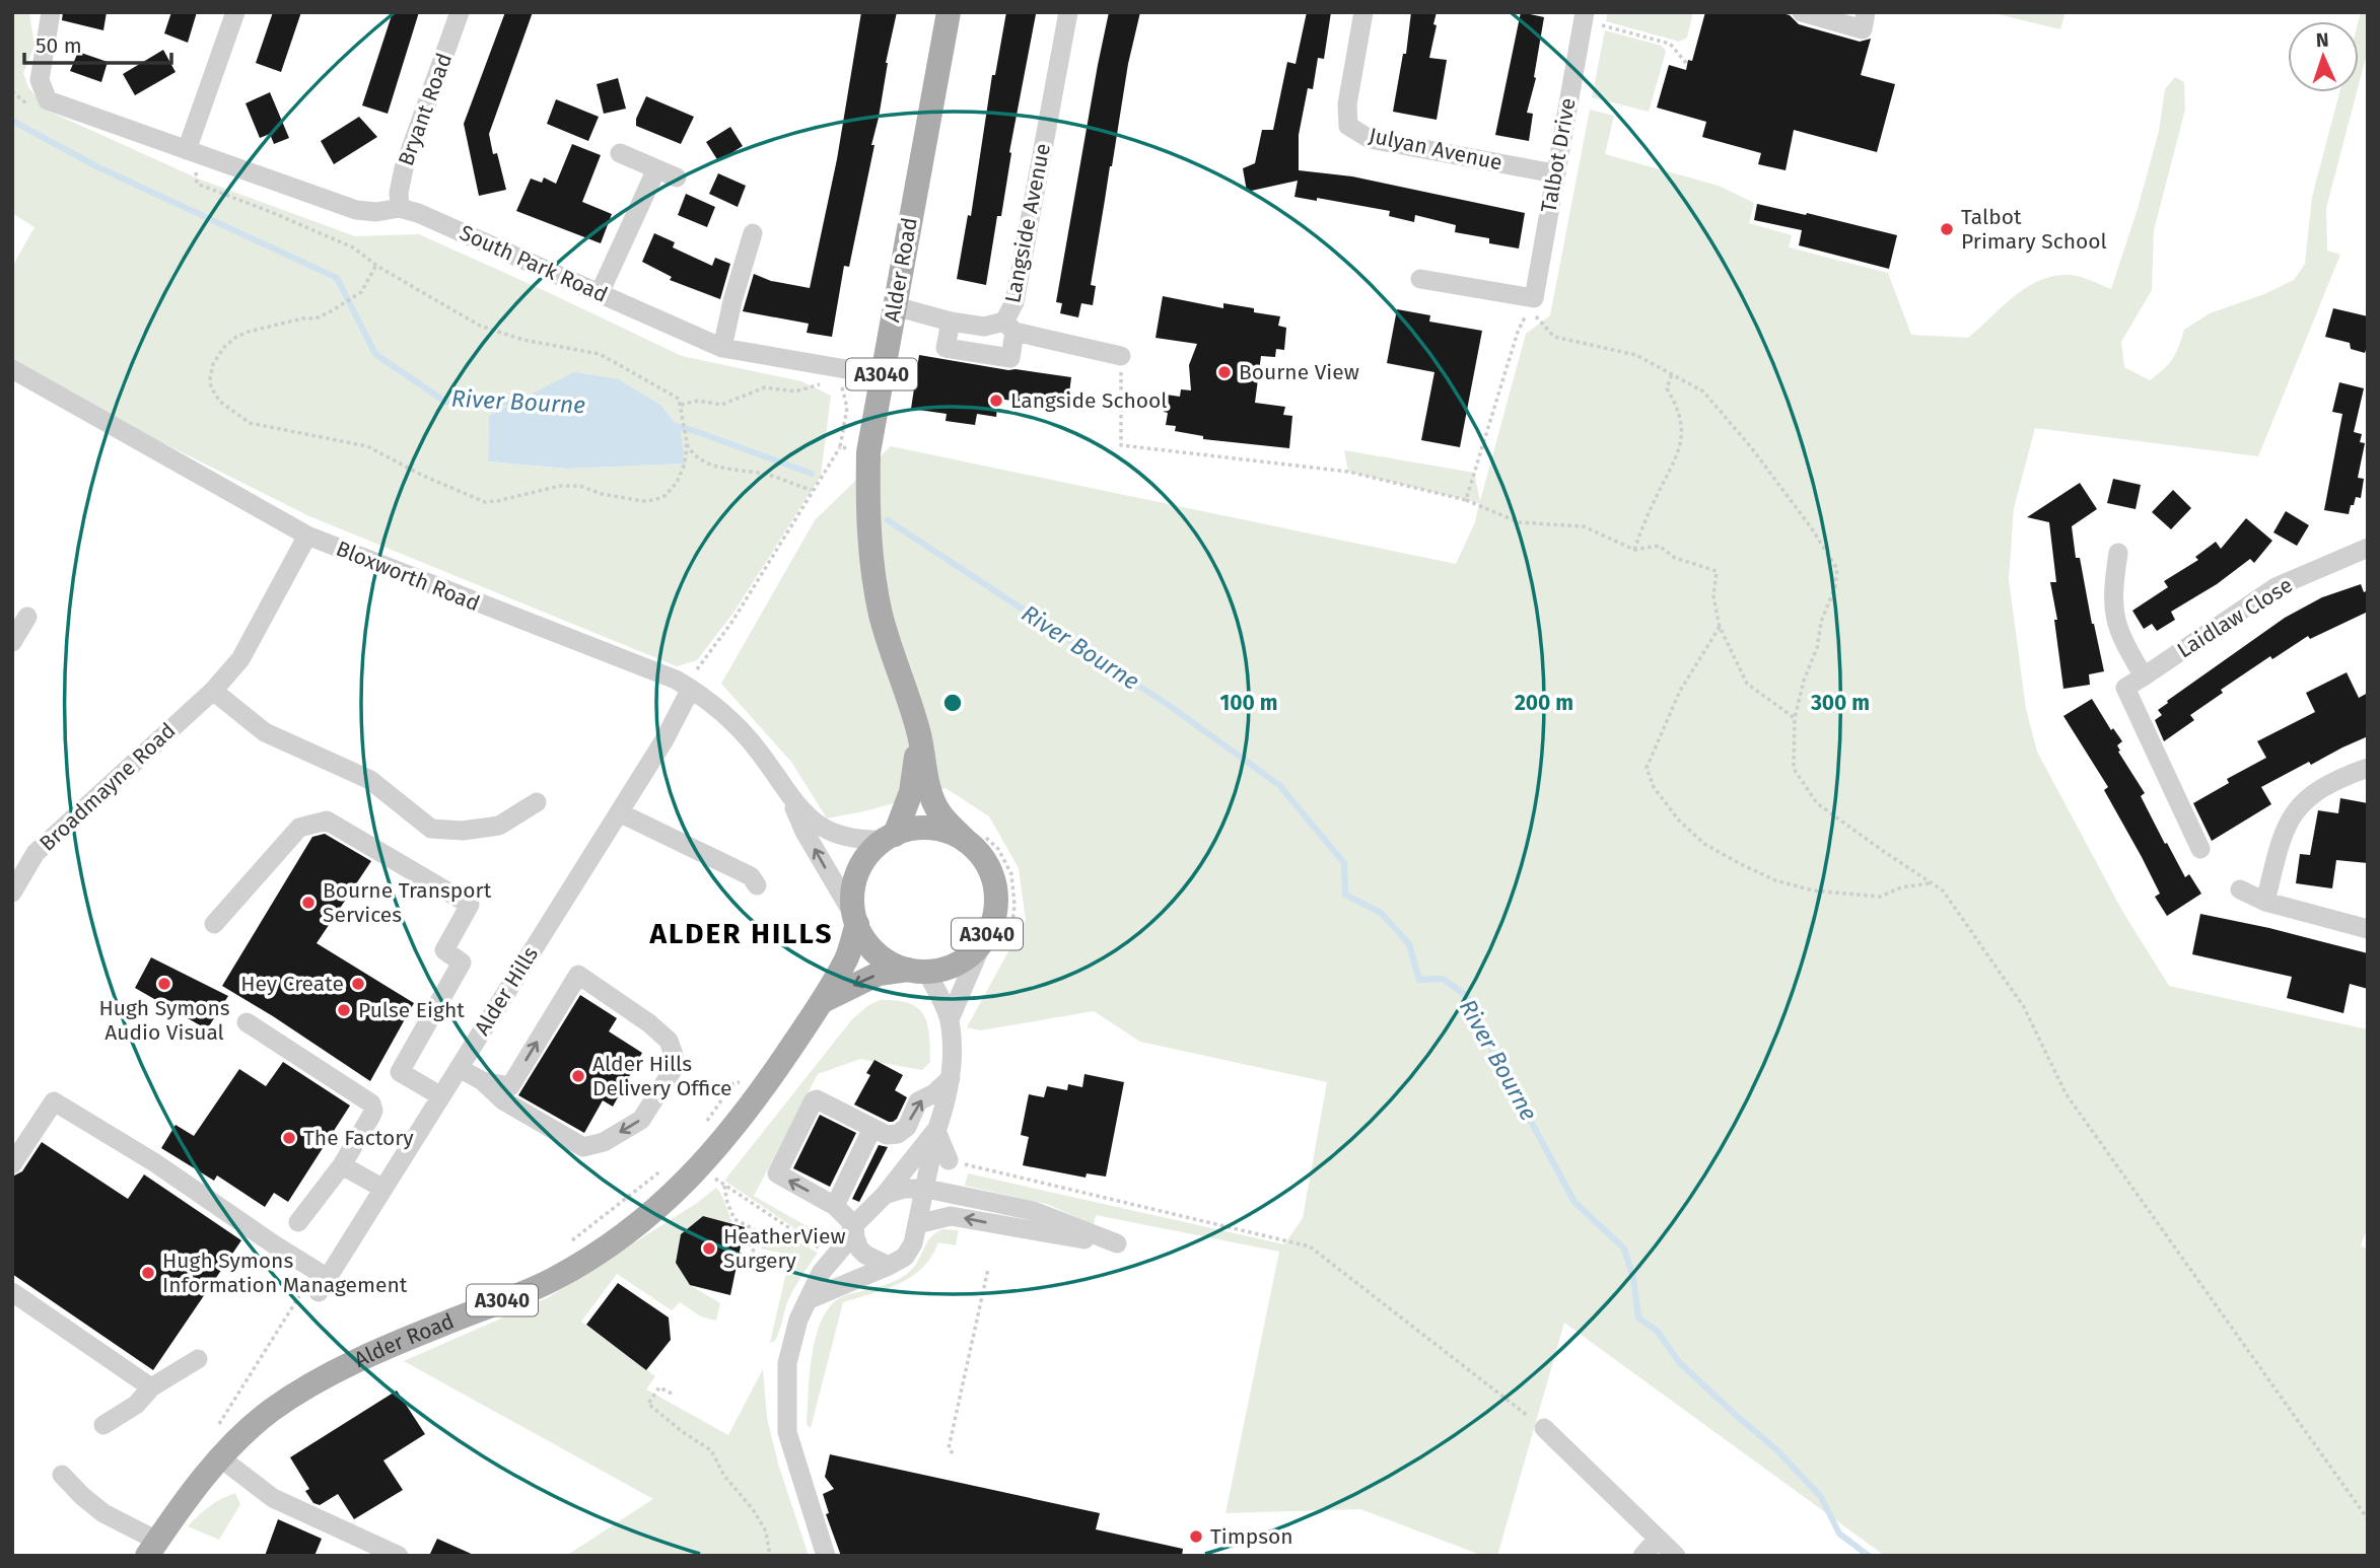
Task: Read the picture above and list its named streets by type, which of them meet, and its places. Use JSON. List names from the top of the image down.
{
  "streets": {
    "main road": ["Alder Road", "A3040"],
    "street": [
      "Bryant Road",
      "Julyan Avenue",
      "Talbot Drive",
      "Langside Avenue",
      "South Park Road",
      "Bloxworth Road",
      "Laidlaw Close",
      "Broadmayne Road",
      "Alder Hills"
    ]
  },
  "crossings": [
    ["Bryant Road", "South Park Road"],
    ["Julyan Avenue", "Talbot Drive"],
    ["Langside Avenue", "Alder Road"],
    ["South Park Road", "Alder Road"],
    ["Alder Road", "A3040"],
    ["Alder Road", "Bloxworth Road"],
    ["A3040", "Bloxworth Road"],
    ["Bloxworth Road", "Broadmayne Road"],
    ["Bloxworth Road", "Alder Hills"]
  ],
  "districts": ["ALDER HILLS"],
  "water": ["River Bourne"],
  "places": [
    "Talbot Primary School",
    "Bourne View",
    "Langside School",
    "Bourne Transport Services",
    "Hugh Symons Audio Visual",
    "Hey Create",
    "Pulse Eight",
    "Alder Hills Delivery Office",
    "The Factory",
    "HeatherView Surgery",
    "Hugh Symons Information Management",
    "Timpson"
  ],
  "scale_bar": "50 m",
  "north": "top",
  "rings": ["100 m", "200 m", "300 m"]
}
